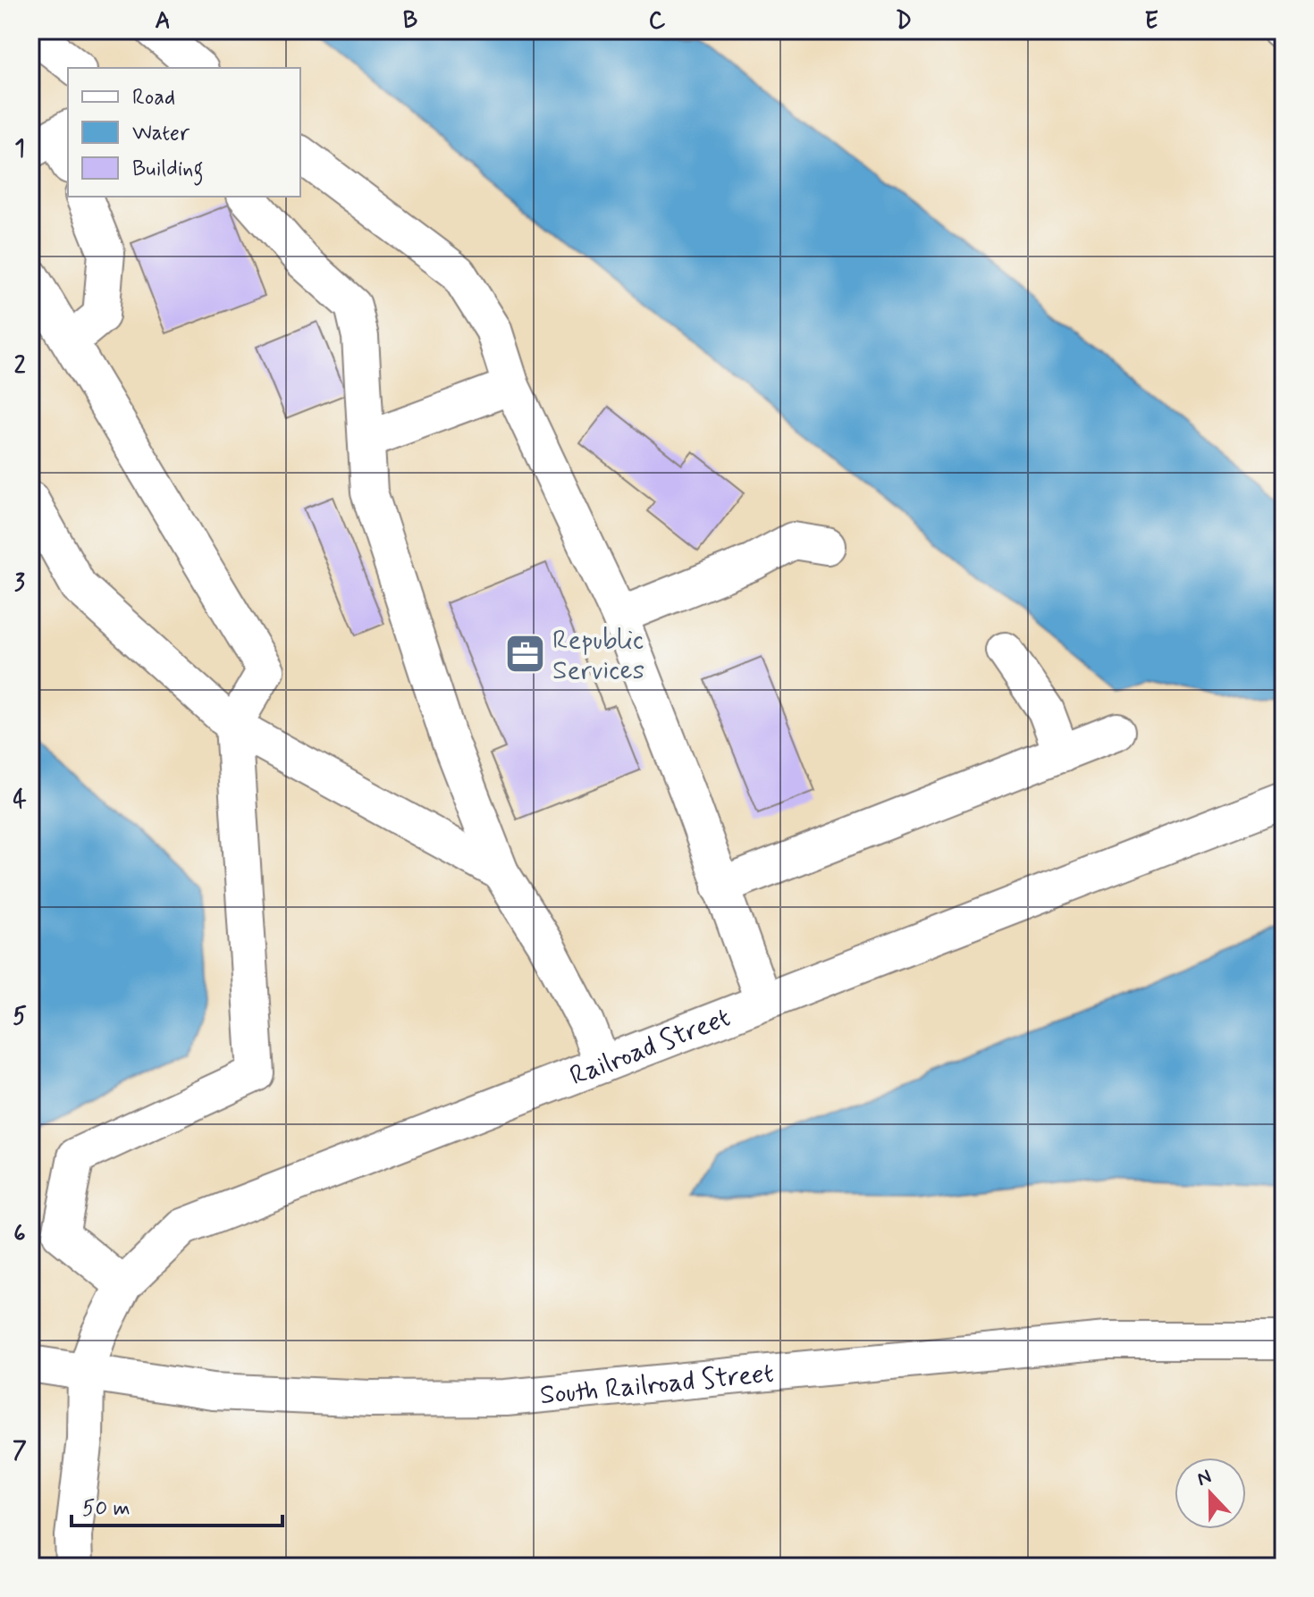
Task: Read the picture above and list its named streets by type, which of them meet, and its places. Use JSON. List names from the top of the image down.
{
  "streets": {
    "street": ["Railroad Street", "South Railroad Street"]
  },
  "crossings": [
    ["Railroad Street", "South Railroad Street"]
  ],
  "places": {
    "office": ["Republic Services"]
  },
  "legend": ["Road", "Water", "Building"],
  "scale_bar": "50 m",
  "north": "top",
  "grid": {
    "columns": [
      "A",
      "B",
      "C",
      "D",
      "E"
    ],
    "rows": [
      "1",
      "2",
      "3",
      "4",
      "5",
      "6",
      "7"
    ]
  }
}
